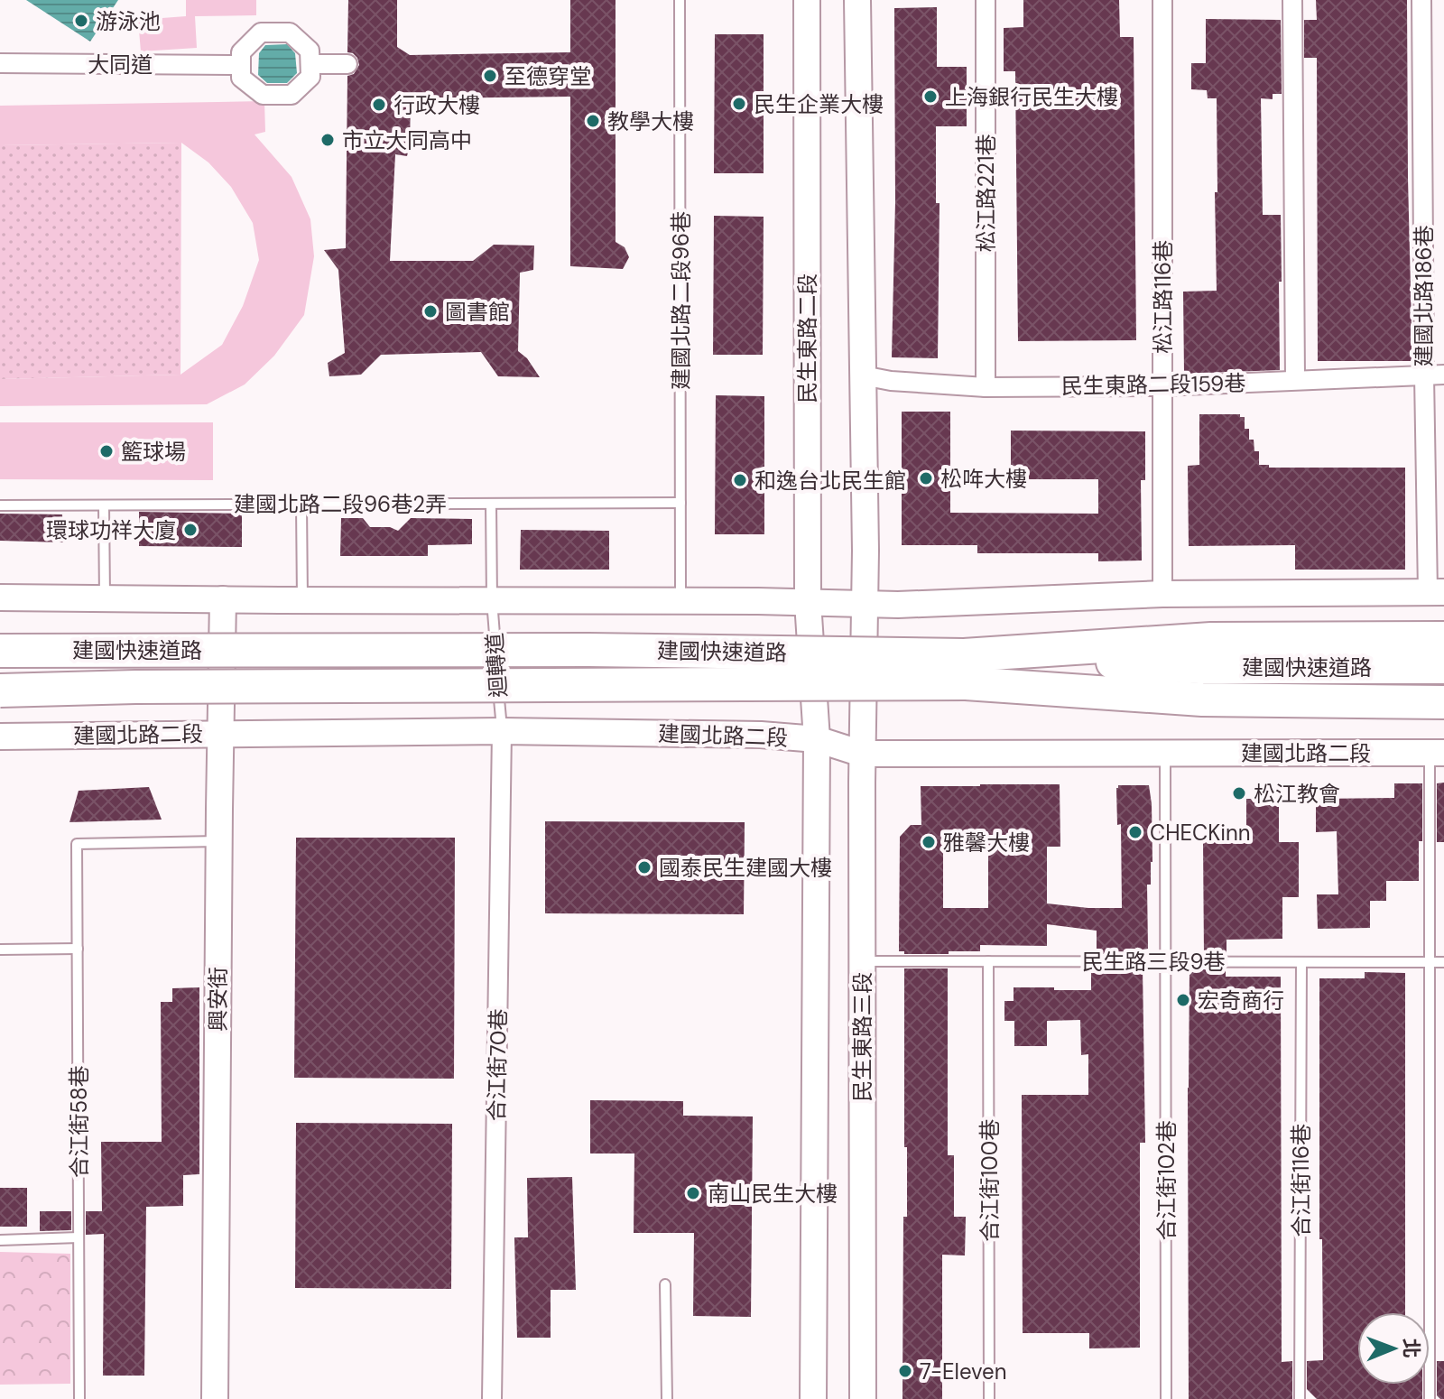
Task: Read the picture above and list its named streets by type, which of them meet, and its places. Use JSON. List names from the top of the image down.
{
  "streets": {
    "highway": ["建國快速道路"],
    "street": [
      "大同道",
      "松江路221巷",
      "建國北路186巷",
      "松江路116巷",
      "民生東路二段",
      "民生東路二段159巷",
      "建國北路二段",
      "興安街",
      "民生東路三段",
      "合江街70巷"
    ],
    "lane": [
      "建國北路二段96巷",
      "建國北路二段96巷2弄",
      "迴轉道",
      "民生路三段9巷",
      "合江街58巷",
      "合江街100巷",
      "合江街102巷",
      "合江街116巷"
    ]
  },
  "crossings": [
    ["松江路221巷", "民生東路二段159巷"],
    ["建國北路186巷", "民生東路二段159巷"],
    ["松江路116巷", "民生東路二段159巷"],
    ["建國北路二段96巷", "建國北路二段96巷2弄"],
    ["民生東路二段", "建國北路二段"],
    ["建國北路二段96巷2弄", "迴轉道"],
    ["迴轉道", "建國北路二段"],
    ["迴轉道", "合江街70巷"],
    ["建國北路二段", "興安街"],
    ["建國北路二段", "民生東路三段"],
    ["建國北路二段", "合江街70巷"],
    ["建國北路二段", "合江街102巷"],
    ["民生路三段9巷", "民生東路三段"],
    ["民生路三段9巷", "合江街100巷"],
    ["民生路三段9巷", "合江街102巷"],
    ["民生路三段9巷", "合江街116巷"],
    ["興安街", "合江街58巷"]
  ],
  "places": [
    "游泳池",
    "至德穿堂",
    "上海銀行民生大樓",
    "民生企業大樓",
    "行政大樓",
    "教學大樓",
    "市立大同高中",
    "圖書館",
    "籃球場",
    "松哖大樓",
    "和逸台北民生館",
    "環球功祥大廈",
    "松江教會",
    "CHECKinn",
    "雅馨大樓",
    "國泰民生建國大樓",
    "宏奇商行",
    "南山民生大樓",
    "7-Eleven"
  ],
  "north": "right"
}
